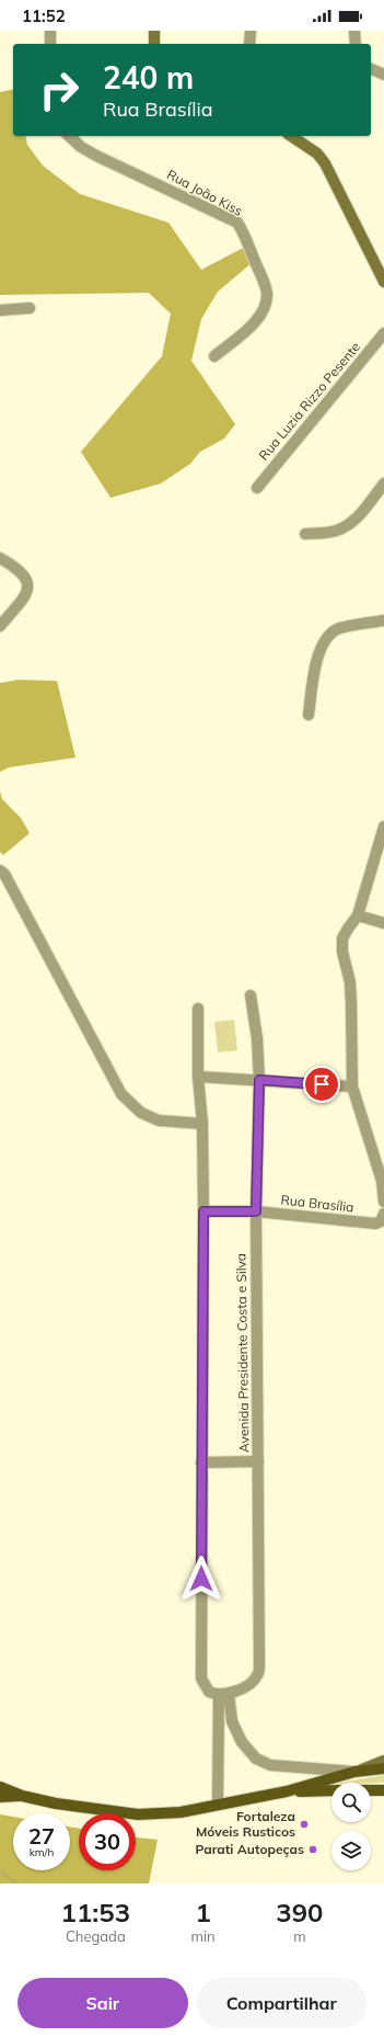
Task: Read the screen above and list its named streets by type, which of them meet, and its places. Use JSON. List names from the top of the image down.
{
  "streets": {
    "street": [
      "Rua João Kiss",
      "Rua Luzia Rizzo Pesente",
      "Rua Brasília",
      "Avenida Presidente Costa e Silva"
    ]
  },
  "crossings": [
    ["Rua Brasília", "Avenida Presidente Costa e Silva"]
  ],
  "places": ["Fortaleza Móveis Rusticos", "Parati Autopeças"],
  "page": {
    "status": "11:52",
    "turn": ["240 m", "Rua Brasília"],
    "speed": "27 km/h",
    "limit": "30",
    "eta": [
      "11:53",
      "Chegada",
      "1",
      "min",
      "390",
      "m"
    ],
    "buttons": ["Sair", "Compartilhar"]
  }
}
